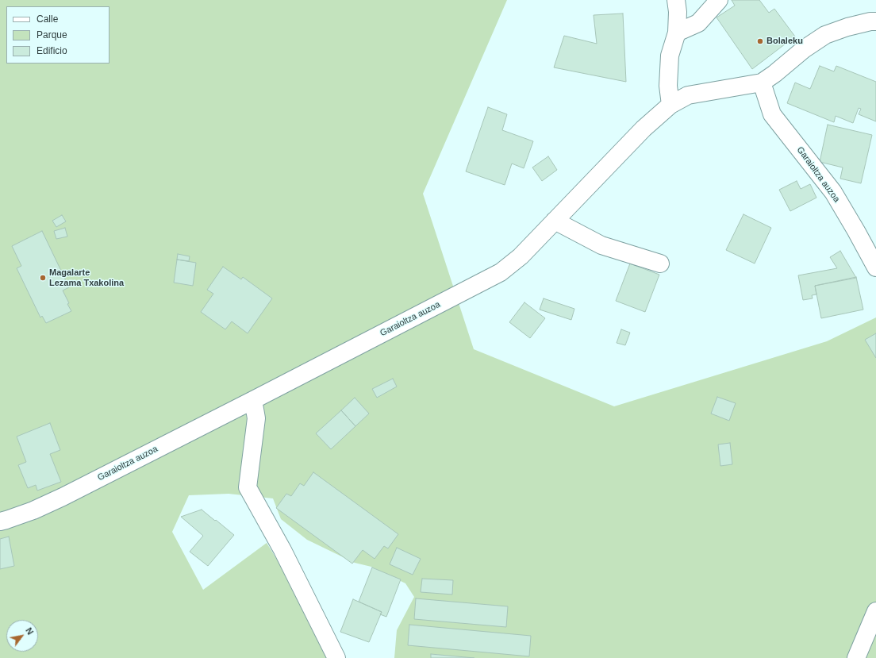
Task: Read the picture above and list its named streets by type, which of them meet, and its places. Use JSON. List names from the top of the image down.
{
  "streets": {
    "street": ["Garaioltza auzoa"]
  },
  "places": ["Bolaleku", "Magalarte Lezama Txakolina"],
  "legend": ["Calle", "Parque", "Edificio"],
  "north": "top right"
}
